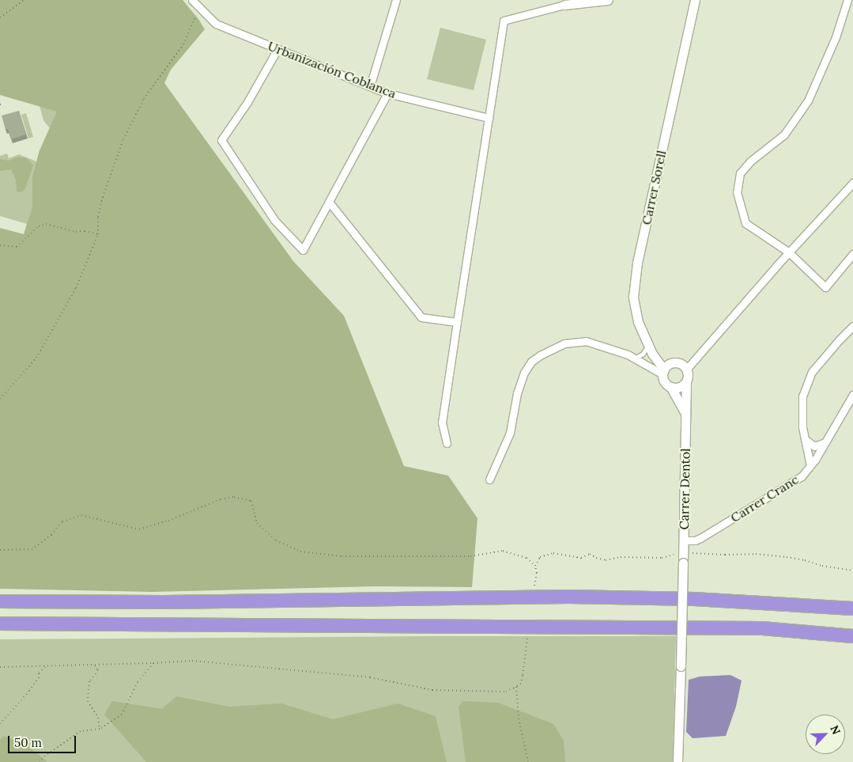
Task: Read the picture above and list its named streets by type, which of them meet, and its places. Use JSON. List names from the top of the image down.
{
  "streets": {
    "street": [
      "Urbanización Coblanca",
      "Carrer Sorell",
      "Carrer Dentol",
      "Carrer Cranc"
    ]
  },
  "crossings": [
    ["Carrer Sorell", "Carrer Dentol"],
    ["Carrer Dentol", "Carrer Cranc"]
  ],
  "scale_bar": "50 m",
  "north": "top right"
}
